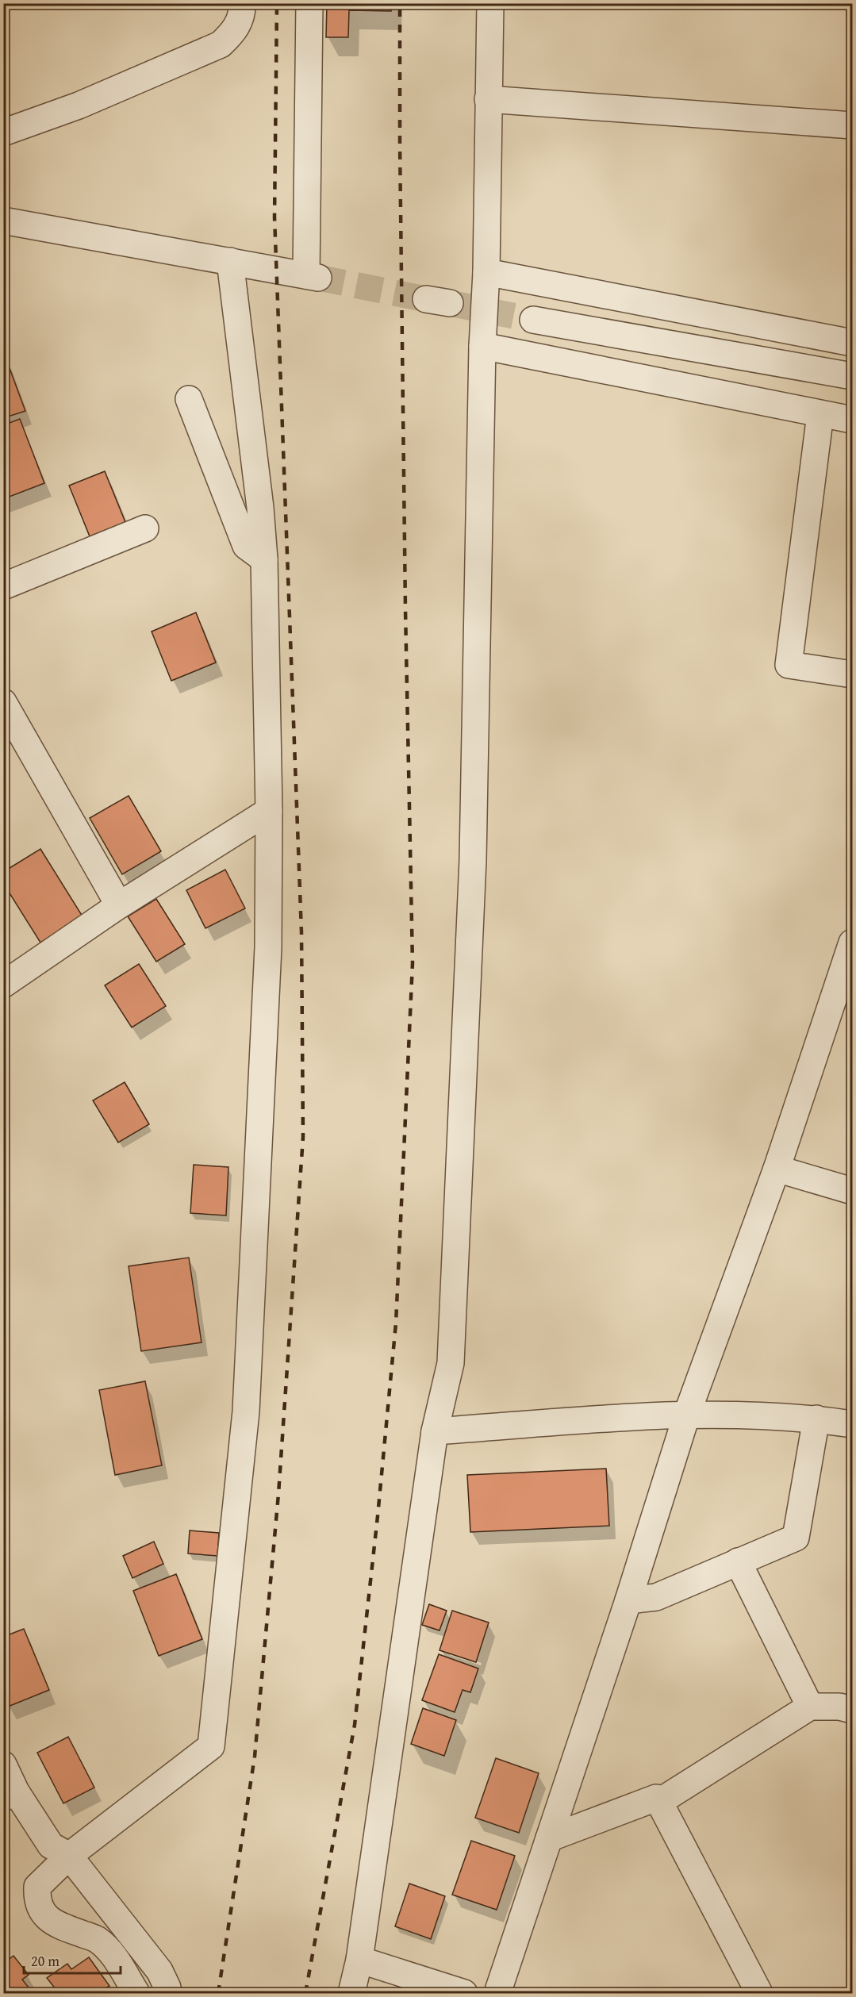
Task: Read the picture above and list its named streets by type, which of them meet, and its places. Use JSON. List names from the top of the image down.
{
  "scale_bar": "20 m"
}
